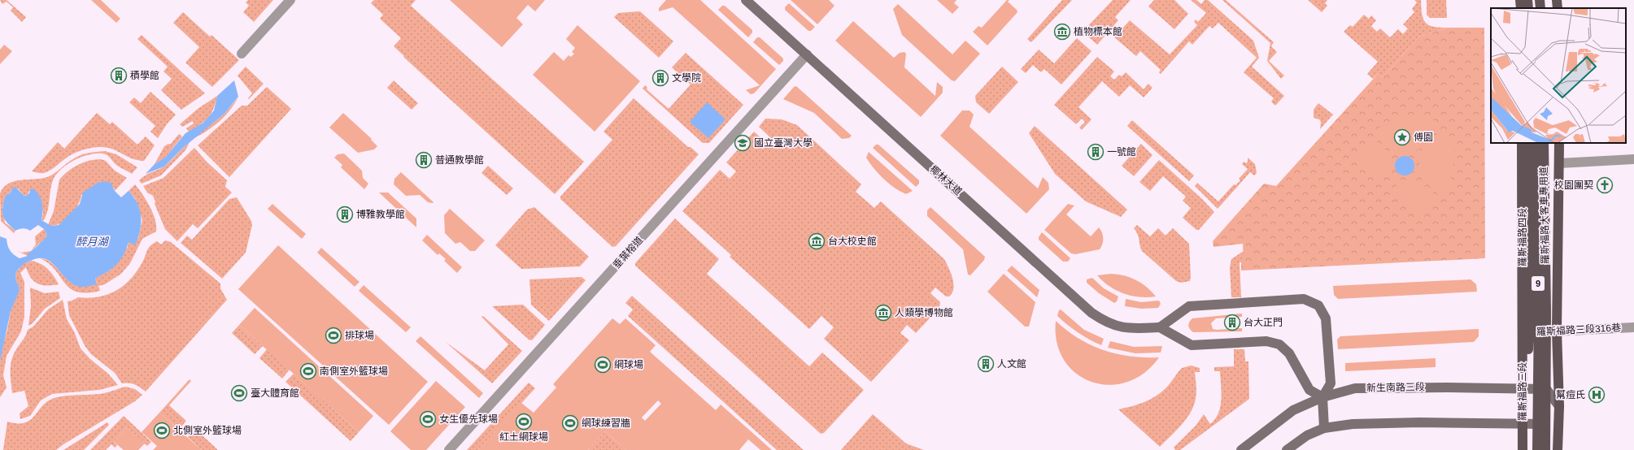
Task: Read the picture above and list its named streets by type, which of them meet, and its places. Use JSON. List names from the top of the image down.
{
  "streets": {
    "main road": [
      "羅斯福路大客車專用道",
      "羅斯福路四段",
      "9",
      "羅斯福路三段"
    ],
    "street": [
      "椰林大道",
      "垂葉榕道",
      "羅斯福路三段316巷",
      "新生南路三段"
    ]
  },
  "crossings": [
    ["椰林大道", "垂葉榕道"],
    ["羅斯福路大客車專用道", "羅斯福路四段"],
    ["羅斯福路大客車專用道", "9"],
    ["羅斯福路大客車專用道", "羅斯福路三段316巷"],
    ["羅斯福路大客車專用道", "新生南路三段"],
    ["羅斯福路大客車專用道", "羅斯福路三段"],
    ["羅斯福路四段", "9"],
    ["羅斯福路四段", "羅斯福路三段316巷"],
    ["9", "羅斯福路三段316巷"],
    ["新生南路三段", "羅斯福路三段"]
  ],
  "water": ["醉月湖"],
  "places": {
    "museum": ["植物標本館", "台大校史館", "人類學博物館"],
    "building": [
      "積學館",
      "文學院",
      "一號館",
      "普通教學館",
      "博雅教學館",
      "台大正門",
      "人文館"
    ],
    "place": ["傅園"],
    "school or university": ["國立臺灣大學"],
    "church": ["校園團契"],
    "sports": [
      "排球場",
      "網球場",
      "南側室外籃球場",
      "臺大體育館",
      "女生優先球場",
      "紅土網球場",
      "網球練習牆",
      "北側室外籃球場"
    ],
    "hospital": ["幫痘氏"]
  }
}
